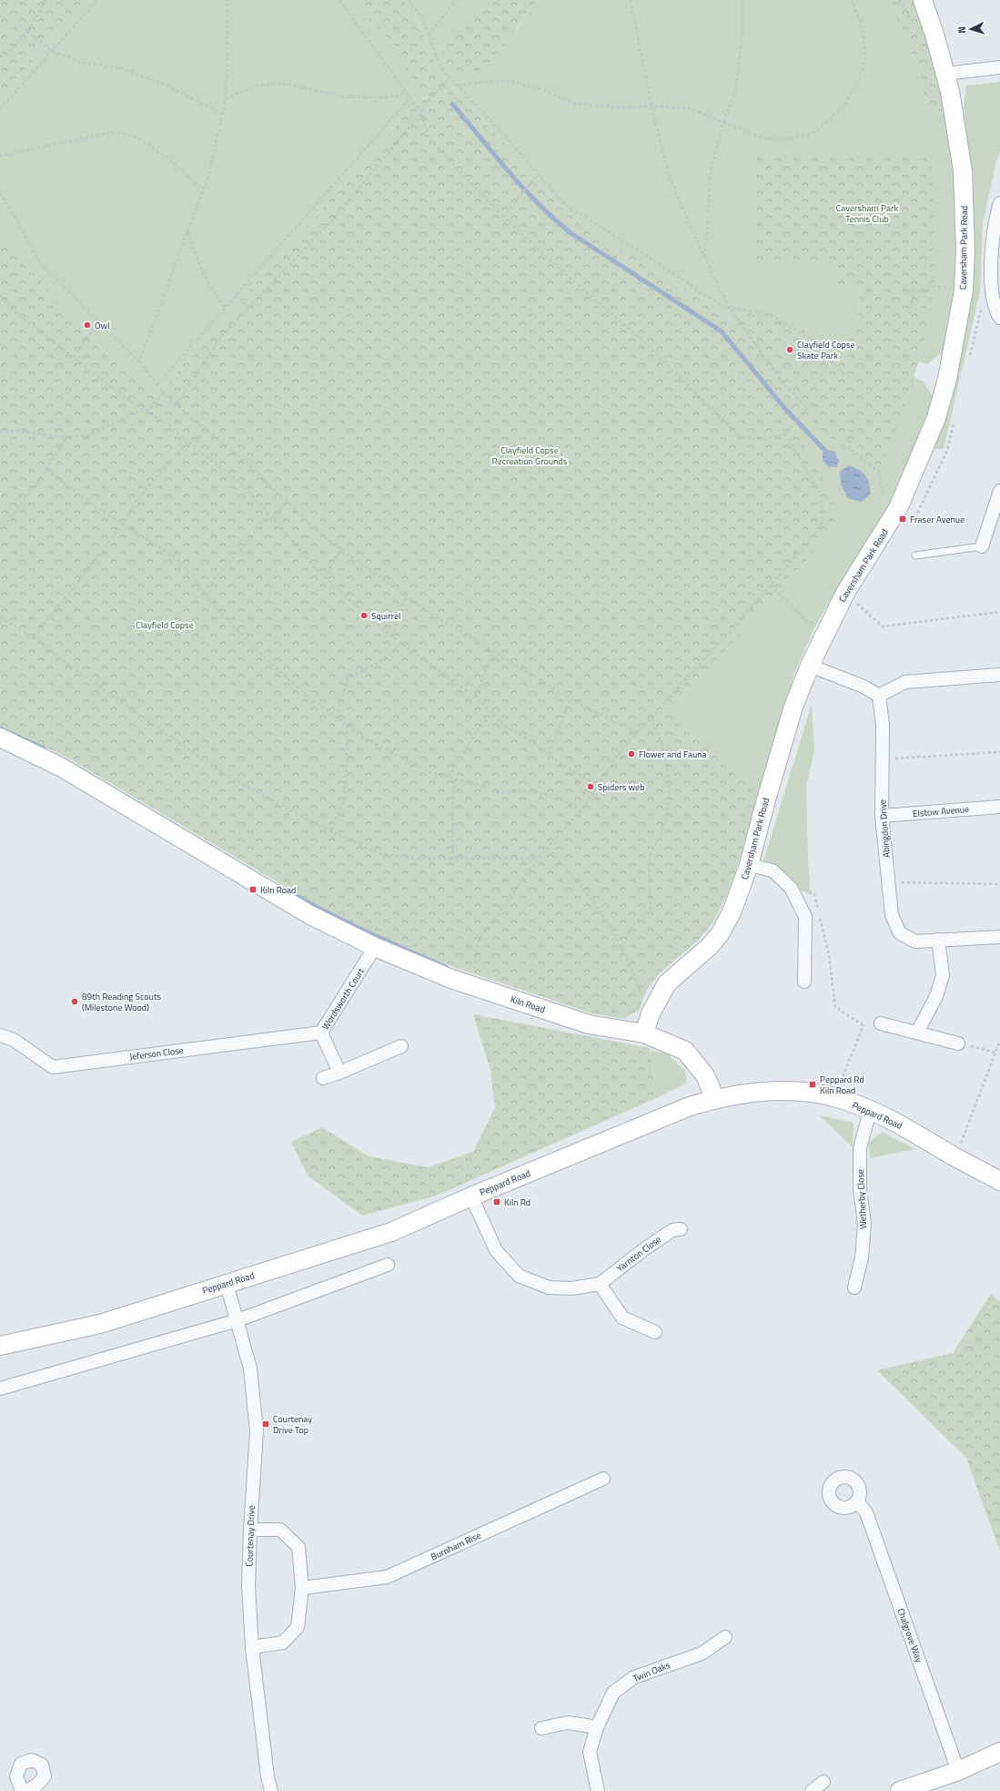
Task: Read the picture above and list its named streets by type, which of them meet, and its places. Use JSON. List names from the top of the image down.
{
  "streets": {
    "street": [
      "Caversham Park Road",
      "Elstow Avenue",
      "Abingdon Drive",
      "Wordsworth Court",
      "Kiln Road",
      "Jeferson Close",
      "Peppard Road",
      "Wetherby Close",
      "Yarnton Close",
      "Courtenay Drive",
      "Burnham Rise",
      "Chalgrove Way",
      "Twin Oaks"
    ]
  },
  "crossings": [
    ["Caversham Park Road", "Kiln Road"],
    ["Elstow Avenue", "Abingdon Drive"],
    ["Wordsworth Court", "Kiln Road"],
    ["Wordsworth Court", "Jeferson Close"],
    ["Kiln Road", "Peppard Road"],
    ["Peppard Road", "Wetherby Close"],
    ["Peppard Road", "Yarnton Close"],
    ["Peppard Road", "Courtenay Drive"]
  ],
  "parks": ["Caversham Park Tennis Club", "Clayfield Copse Recreation Grounds", "Clayfield Copse"],
  "places": {
    "other": [
      "Owl",
      "Clayfield Copse Skate Park",
      "Squirrel",
      "Flower and Fauna",
      "Spiders web",
      "89th Reading Scouts (Milestone Wood)"
    ],
    "transit": [
      "Fraser Avenue",
      "Kiln Road",
      "Peppard Rd Kiln Road",
      "Kiln Rd",
      "Courtenay Drive Top"
    ]
  },
  "north": "left"
}
